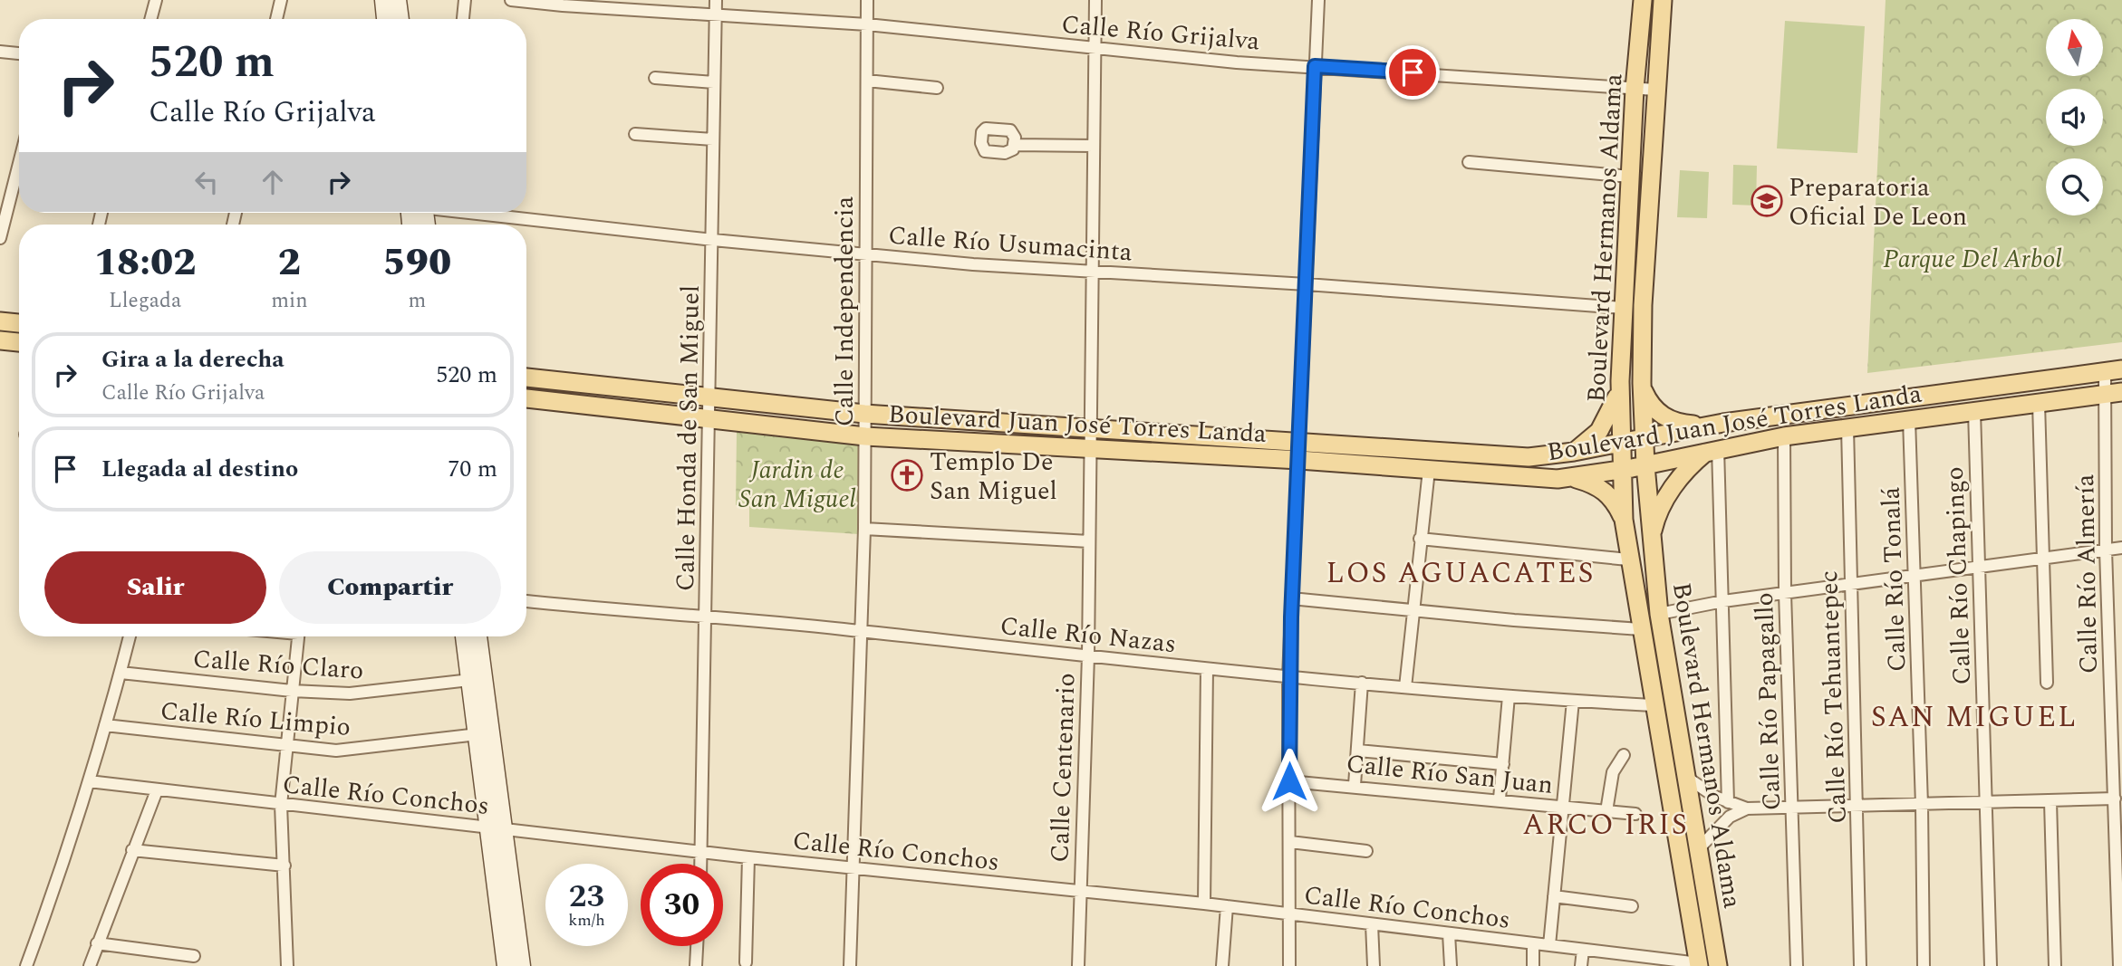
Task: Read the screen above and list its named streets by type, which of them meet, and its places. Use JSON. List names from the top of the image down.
{
  "streets": {
    "main road": ["Boulevard Hermanos Aldama", "Boulevard Juan José Torres Landa"],
    "street": [
      "Calle Río Grijalva",
      "Calle Río Usumacinta",
      "Calle Independencia",
      "Calle Honda de San Miguel",
      "Calle Río Almería",
      "Calle Río Chapingo",
      "Calle Río Tonalá",
      "Calle Río Nazas",
      "Calle Río Claro",
      "Calle Río Tehuantepec",
      "Calle Río Papagallo",
      "Calle Río Limpio",
      "Calle Centenario",
      "Calle Río San Juan",
      "Calle Río Conchos"
    ]
  },
  "crossings": [
    ["Calle Río Grijalva", "Boulevard Hermanos Aldama"],
    ["Calle Río Grijalva", "Calle Independencia"],
    ["Calle Río Grijalva", "Calle Honda de San Miguel"],
    ["Calle Río Grijalva", "Calle Centenario"],
    ["Boulevard Hermanos Aldama", "Calle Río Usumacinta"],
    ["Boulevard Hermanos Aldama", "Boulevard Juan José Torres Landa"],
    ["Boulevard Hermanos Aldama", "Calle Río Nazas"],
    ["Boulevard Hermanos Aldama", "Calle Río Conchos"],
    ["Calle Río Usumacinta", "Calle Independencia"],
    ["Calle Río Usumacinta", "Calle Honda de San Miguel"],
    ["Calle Río Usumacinta", "Calle Centenario"],
    ["Calle Independencia", "Boulevard Juan José Torres Landa"],
    ["Calle Independencia", "Calle Río Nazas"],
    ["Calle Independencia", "Calle Río Conchos"],
    ["Boulevard Juan José Torres Landa", "Calle Honda de San Miguel"],
    ["Boulevard Juan José Torres Landa", "Calle Río Almería"],
    ["Boulevard Juan José Torres Landa", "Calle Río Chapingo"],
    ["Boulevard Juan José Torres Landa", "Calle Río Tonalá"],
    ["Boulevard Juan José Torres Landa", "Calle Río Tehuantepec"],
    ["Boulevard Juan José Torres Landa", "Calle Río Papagallo"],
    ["Boulevard Juan José Torres Landa", "Calle Centenario"],
    ["Calle Honda de San Miguel", "Calle Río Nazas"],
    ["Calle Honda de San Miguel", "Calle Río Conchos"],
    ["Calle Río Nazas", "Calle Centenario"],
    ["Calle Centenario", "Calle Río Conchos"]
  ],
  "districts": ["LOS AGUACATES", "SAN MIGUEL", "ARCO IRIS"],
  "parks": ["Parque Del Arbol", "Jardin de San Miguel"],
  "places": {
    "school or university": ["Preparatoria Oficial De Leon"],
    "church": ["Templo De San Miguel"]
  },
  "north": "top",
  "page": {
    "turn": ["520 m", "Calle Río Grijalva"],
    "eta": [
      "18:02",
      "Llegada",
      "2",
      "min",
      "590",
      "m"
    ],
    "list": [
      {
        "name": "Gira a la derecha",
        "note": "Calle Río Grijalva",
        "value": "520 m"
      },
      {
        "name": "Llegada al destino",
        "value": "70 m"
      }
    ],
    "buttons": ["Salir", "Compartir"],
    "speed": "23 km/h",
    "limit": "30"
  }
}
